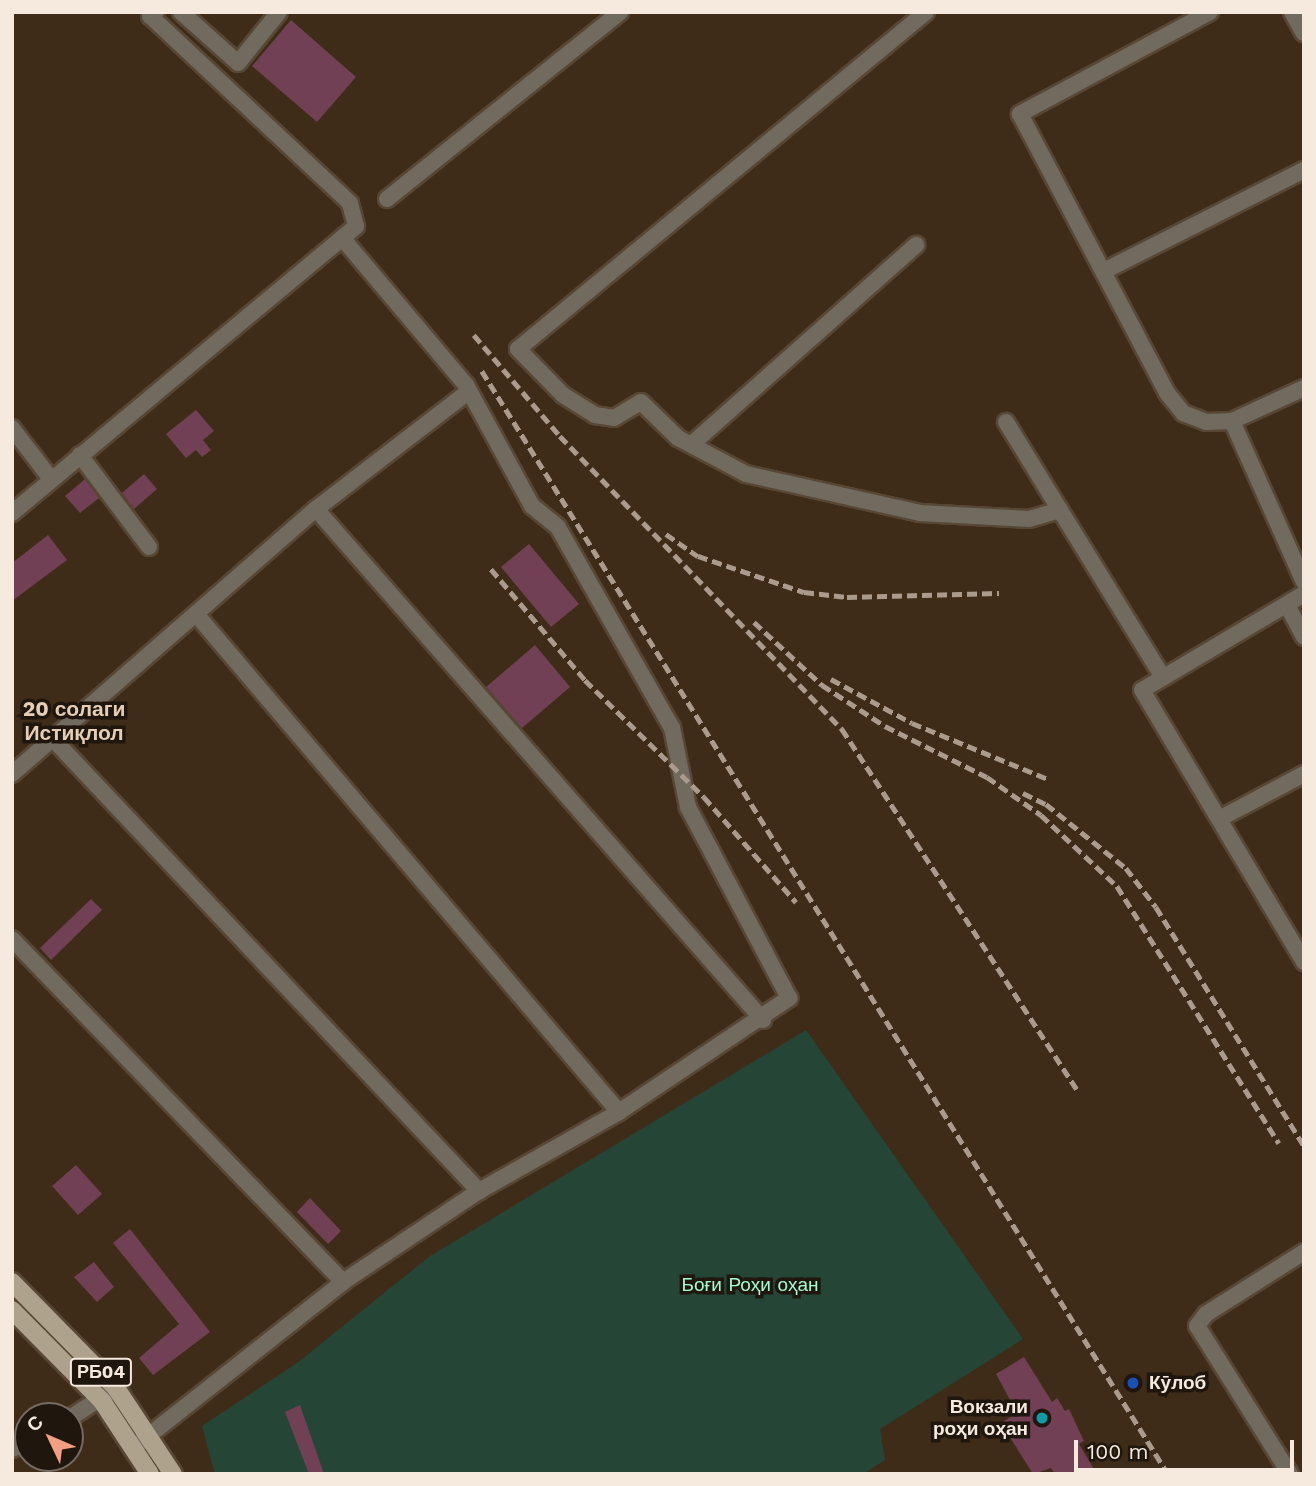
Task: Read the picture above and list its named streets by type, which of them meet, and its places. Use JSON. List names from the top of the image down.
{
  "streets": {
    "main road": ["РБ04"]
  },
  "districts": ["20 солаги Истиқлол"],
  "parks": ["Боғи Роҳи оҳан"],
  "places": ["Кӯлоб", "Вокзали роҳи оҳан"],
  "scale_bar": "100 m",
  "north": "top left"
}
